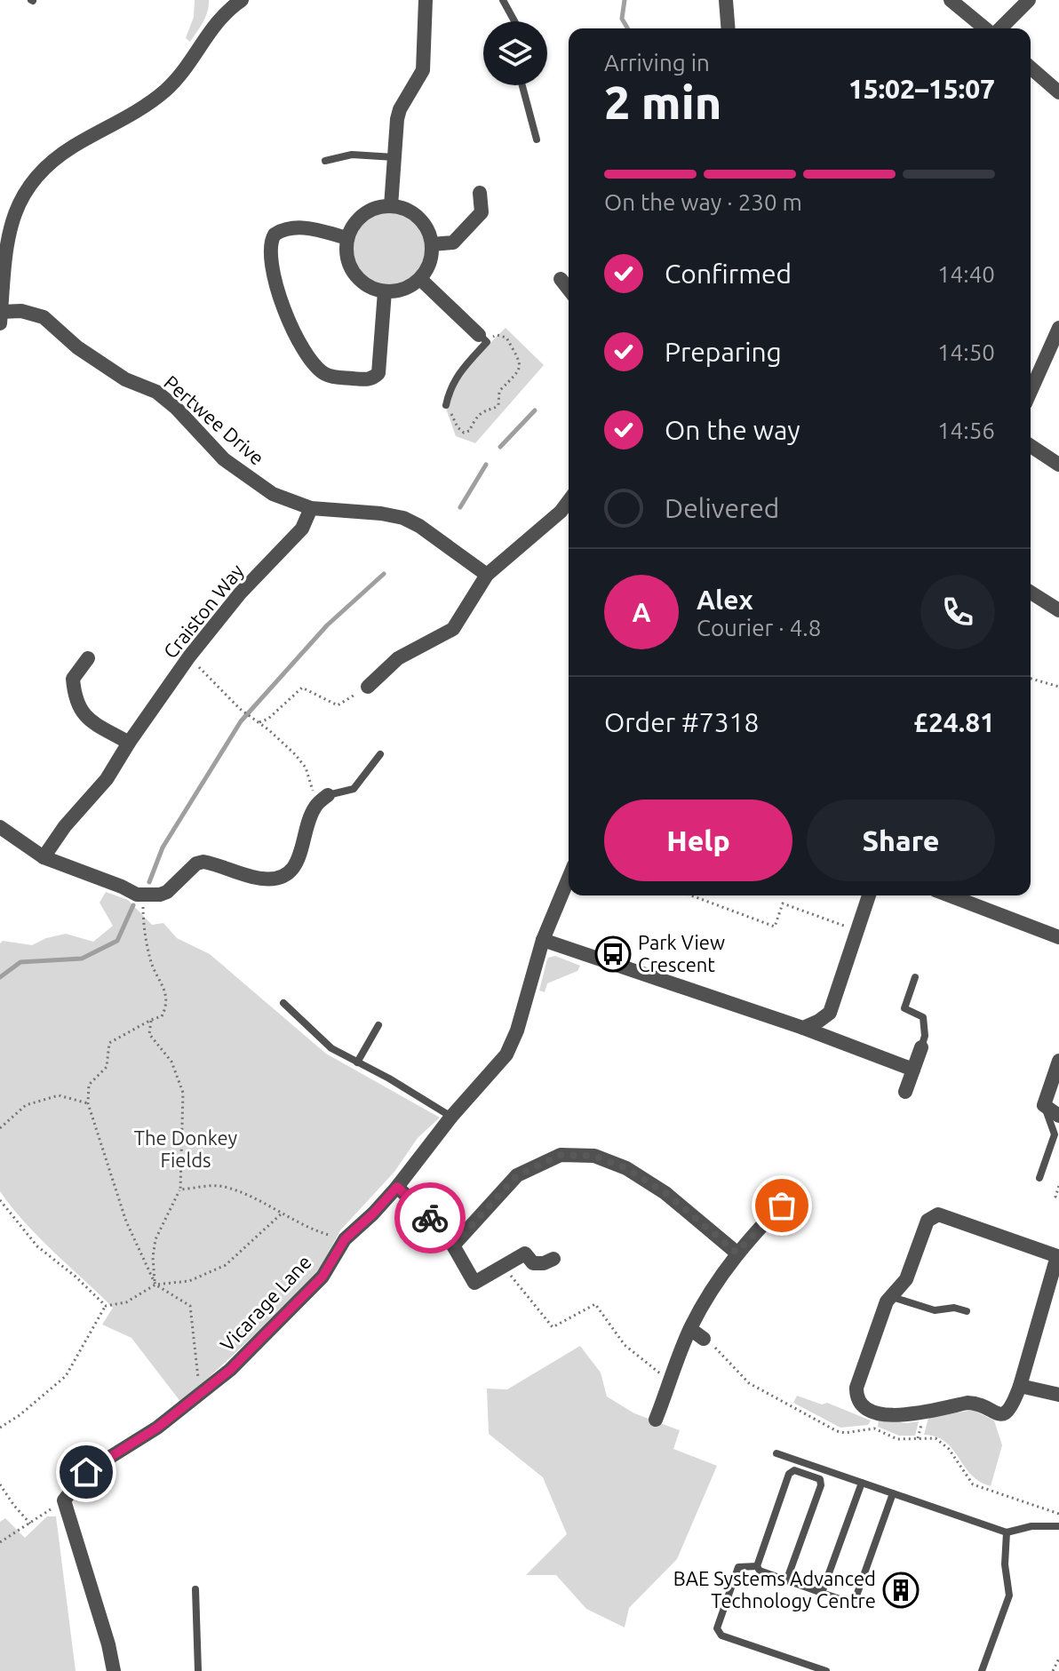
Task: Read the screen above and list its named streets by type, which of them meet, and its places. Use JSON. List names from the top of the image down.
{
  "streets": {
    "street": ["Pertwee Drive", "Craiston Way", "Vicarage Lane"]
  },
  "crossings": [
    ["Pertwee Drive", "Craiston Way"]
  ],
  "parks": ["The Donkey Fields"],
  "places": {
    "bus stop": ["Park View Crescent"],
    "building": ["BAE Systems Advanced Technology Centre"]
  },
  "page": {
    "heading": ["2 min", "Arriving in", "15:02–15:07"],
    "panel": [
      "Alex",
      "Courier · 4.8",
      "Order #7318",
      "£24.81"
    ],
    "bar": "On the way · 230 m",
    "list": [
      ["Confirmed", "14:40"],
      ["Preparing", "14:50"],
      ["On the way", "14:56"],
      "Delivered"
    ],
    "round": "A",
    "buttons": ["Help", "Share"]
  }
}
